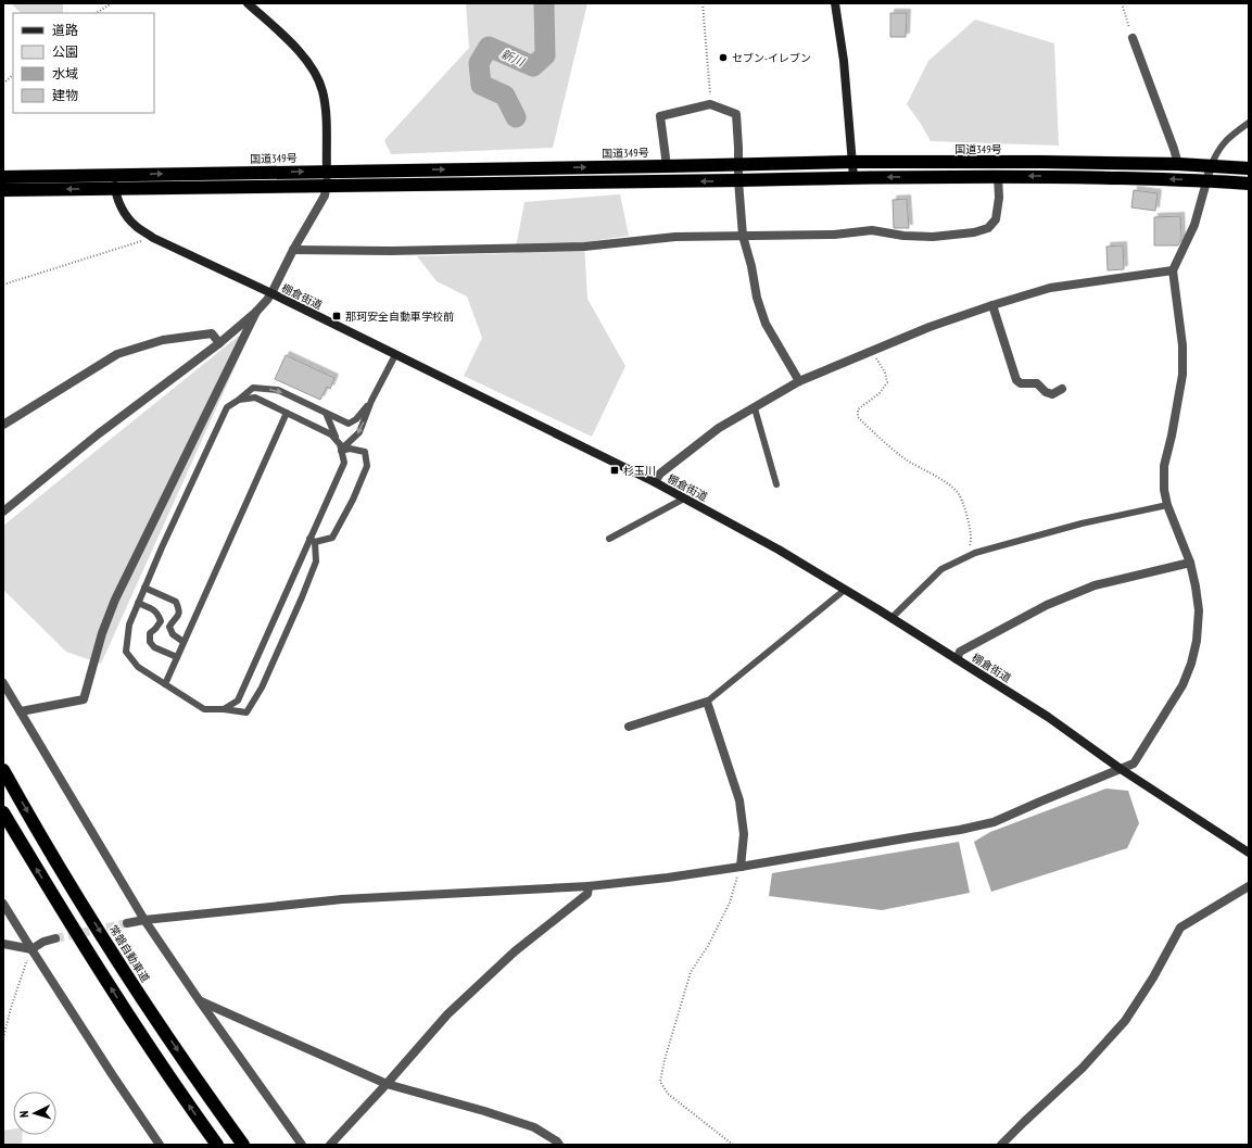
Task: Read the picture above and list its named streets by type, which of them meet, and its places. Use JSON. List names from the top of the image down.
{
  "streets": {
    "highway": ["国道349号", "常磐自動車道"],
    "street": ["棚倉街道"]
  },
  "crossings": [
    ["国道349号", "棚倉街道"]
  ],
  "water": ["新川"],
  "places": {
    "other": ["セブン-イレブン"],
    "transit": ["那珂安全自動車学校前", "杉玉川"]
  },
  "legend": [
    "道路",
    "公園",
    "水域",
    "建物"
  ],
  "north": "left"
}
